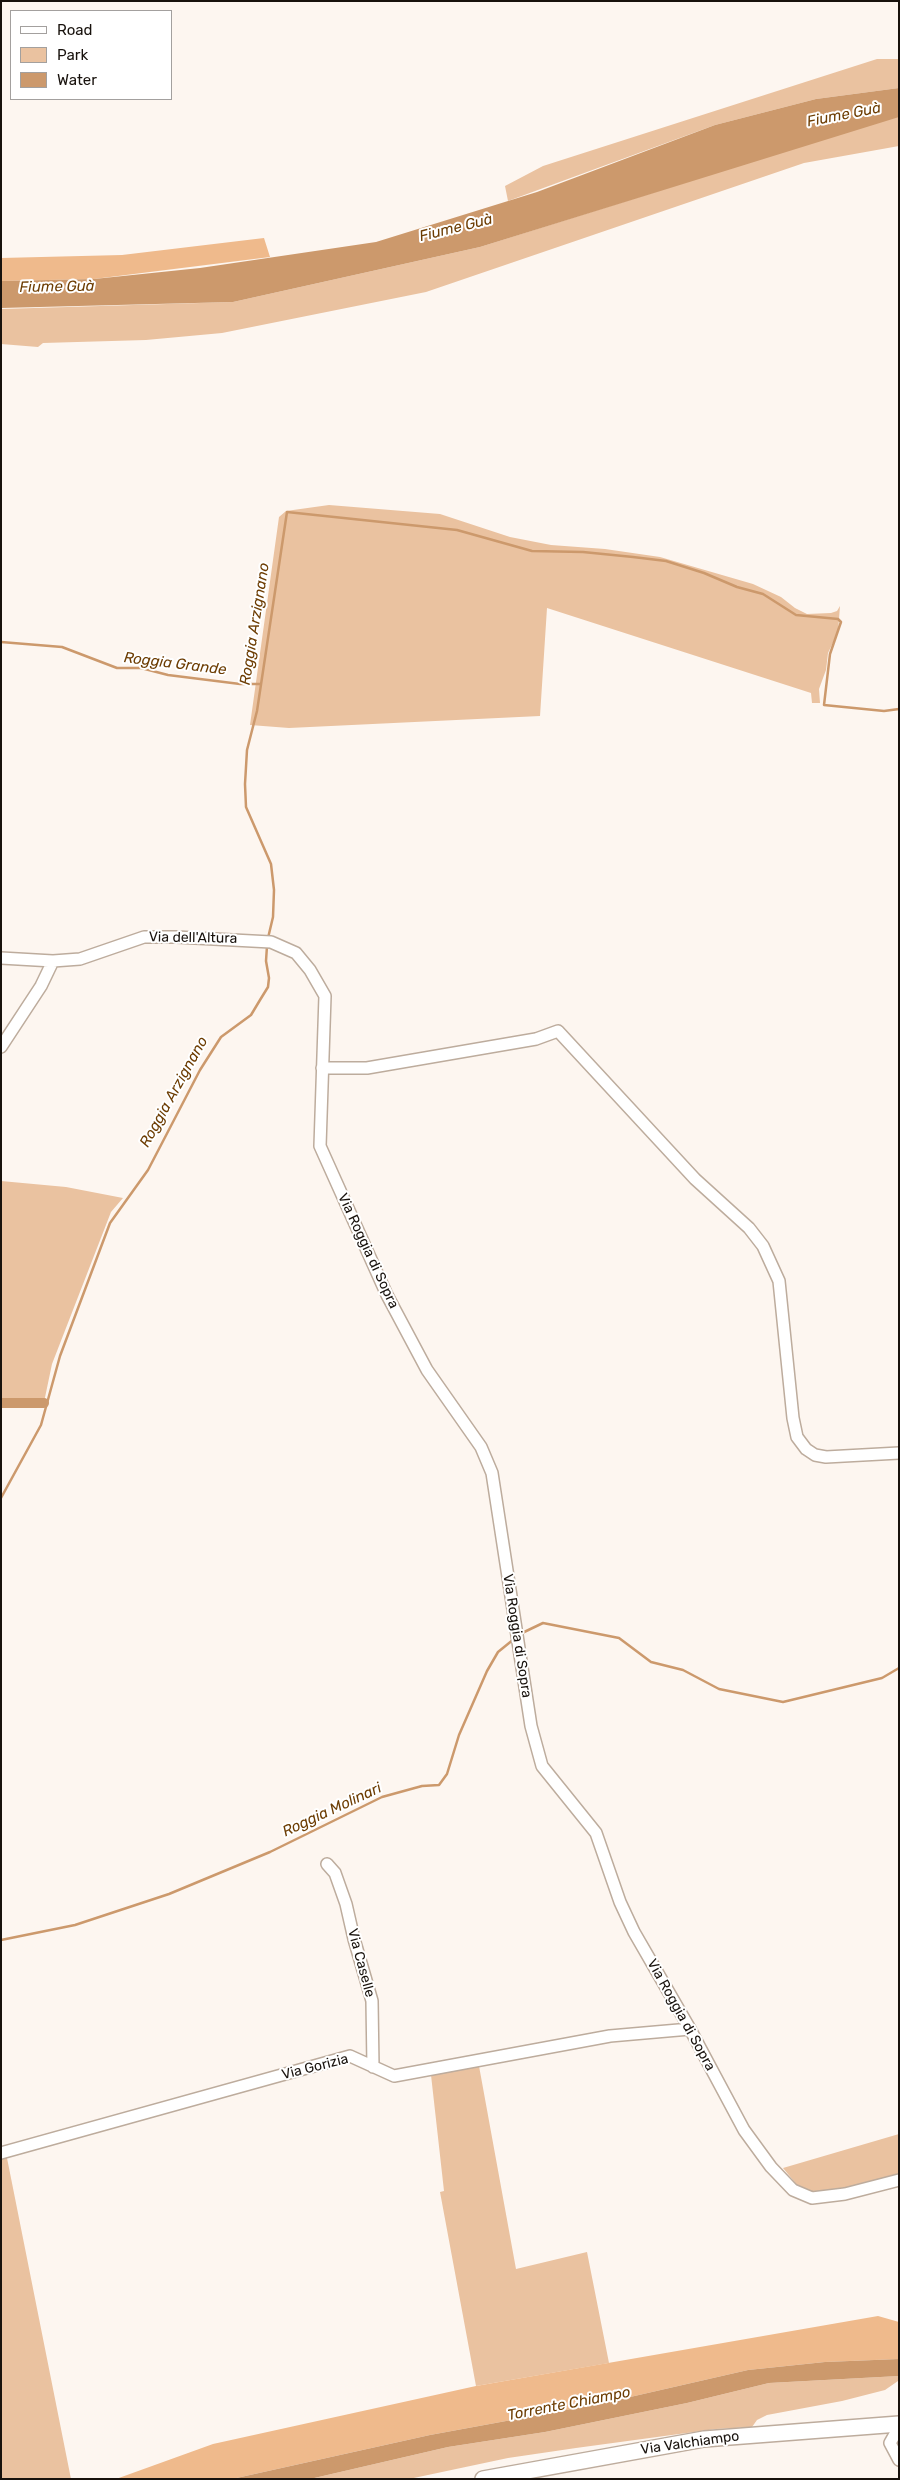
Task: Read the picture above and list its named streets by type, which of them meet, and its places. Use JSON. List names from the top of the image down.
{
  "streets": {
    "main road": ["Via Valchiampo"],
    "street": [
      "Via dell'Altura",
      "Via Roggia di Sopra",
      "Via Caselle",
      "Via Gorizia"
    ]
  },
  "crossings": [
    ["Via dell'Altura", "Via Roggia di Sopra"],
    ["Via Roggia di Sopra", "Via Gorizia"],
    ["Via Caselle", "Via Gorizia"]
  ],
  "water": [
    "Fiume Guà",
    "Roggia Arzignano",
    "Roggia Grande",
    "Roggia Molinari",
    "Torrente Chiampo"
  ],
  "legend": ["Road", "Park", "Water"]
}
